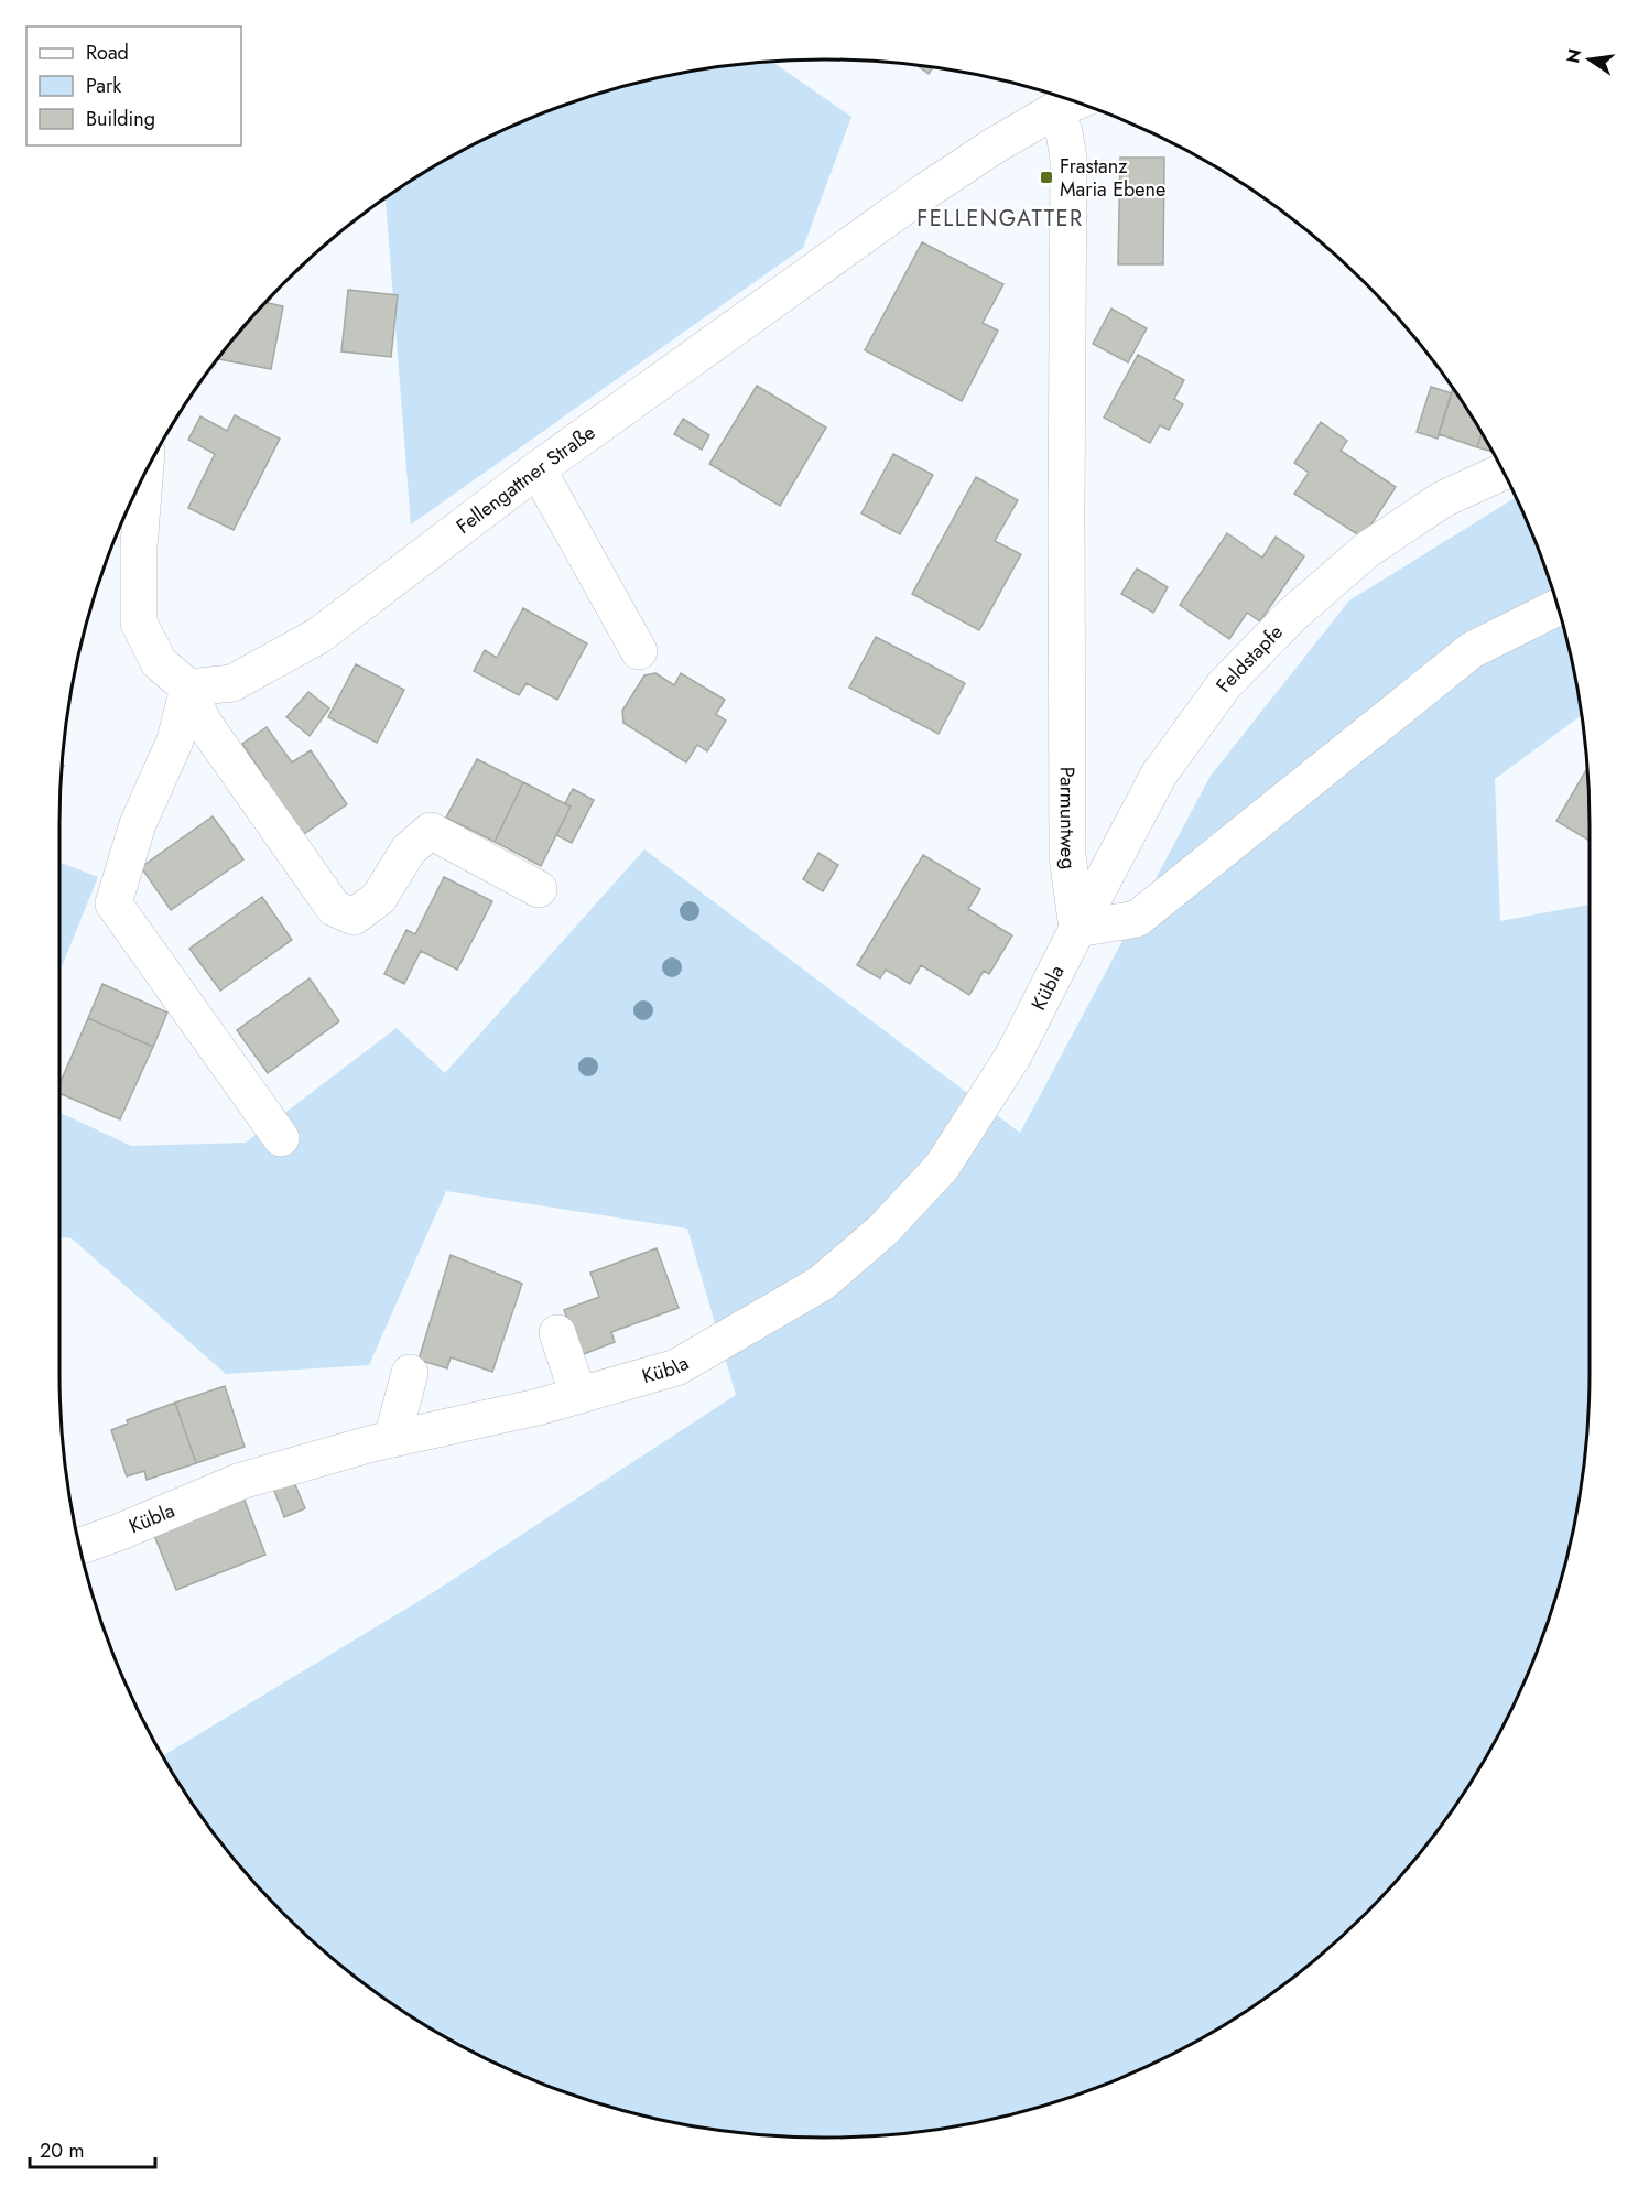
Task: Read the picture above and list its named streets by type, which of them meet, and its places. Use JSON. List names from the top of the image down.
{
  "streets": {
    "street": [
      "Fellengattner Straße",
      "Feldstapfe",
      "Parmuntweg",
      "Kübla"
    ]
  },
  "crossings": [
    ["Fellengattner Straße", "Parmuntweg"],
    ["Feldstapfe", "Parmuntweg"],
    ["Feldstapfe", "Kübla"],
    ["Parmuntweg", "Kübla"]
  ],
  "districts": ["FELLENGATTER"],
  "places": {
    "transit": ["Frastanz Maria Ebene"]
  },
  "legend": ["Road", "Park", "Building"],
  "scale_bar": "20 m",
  "north": "left"
}
